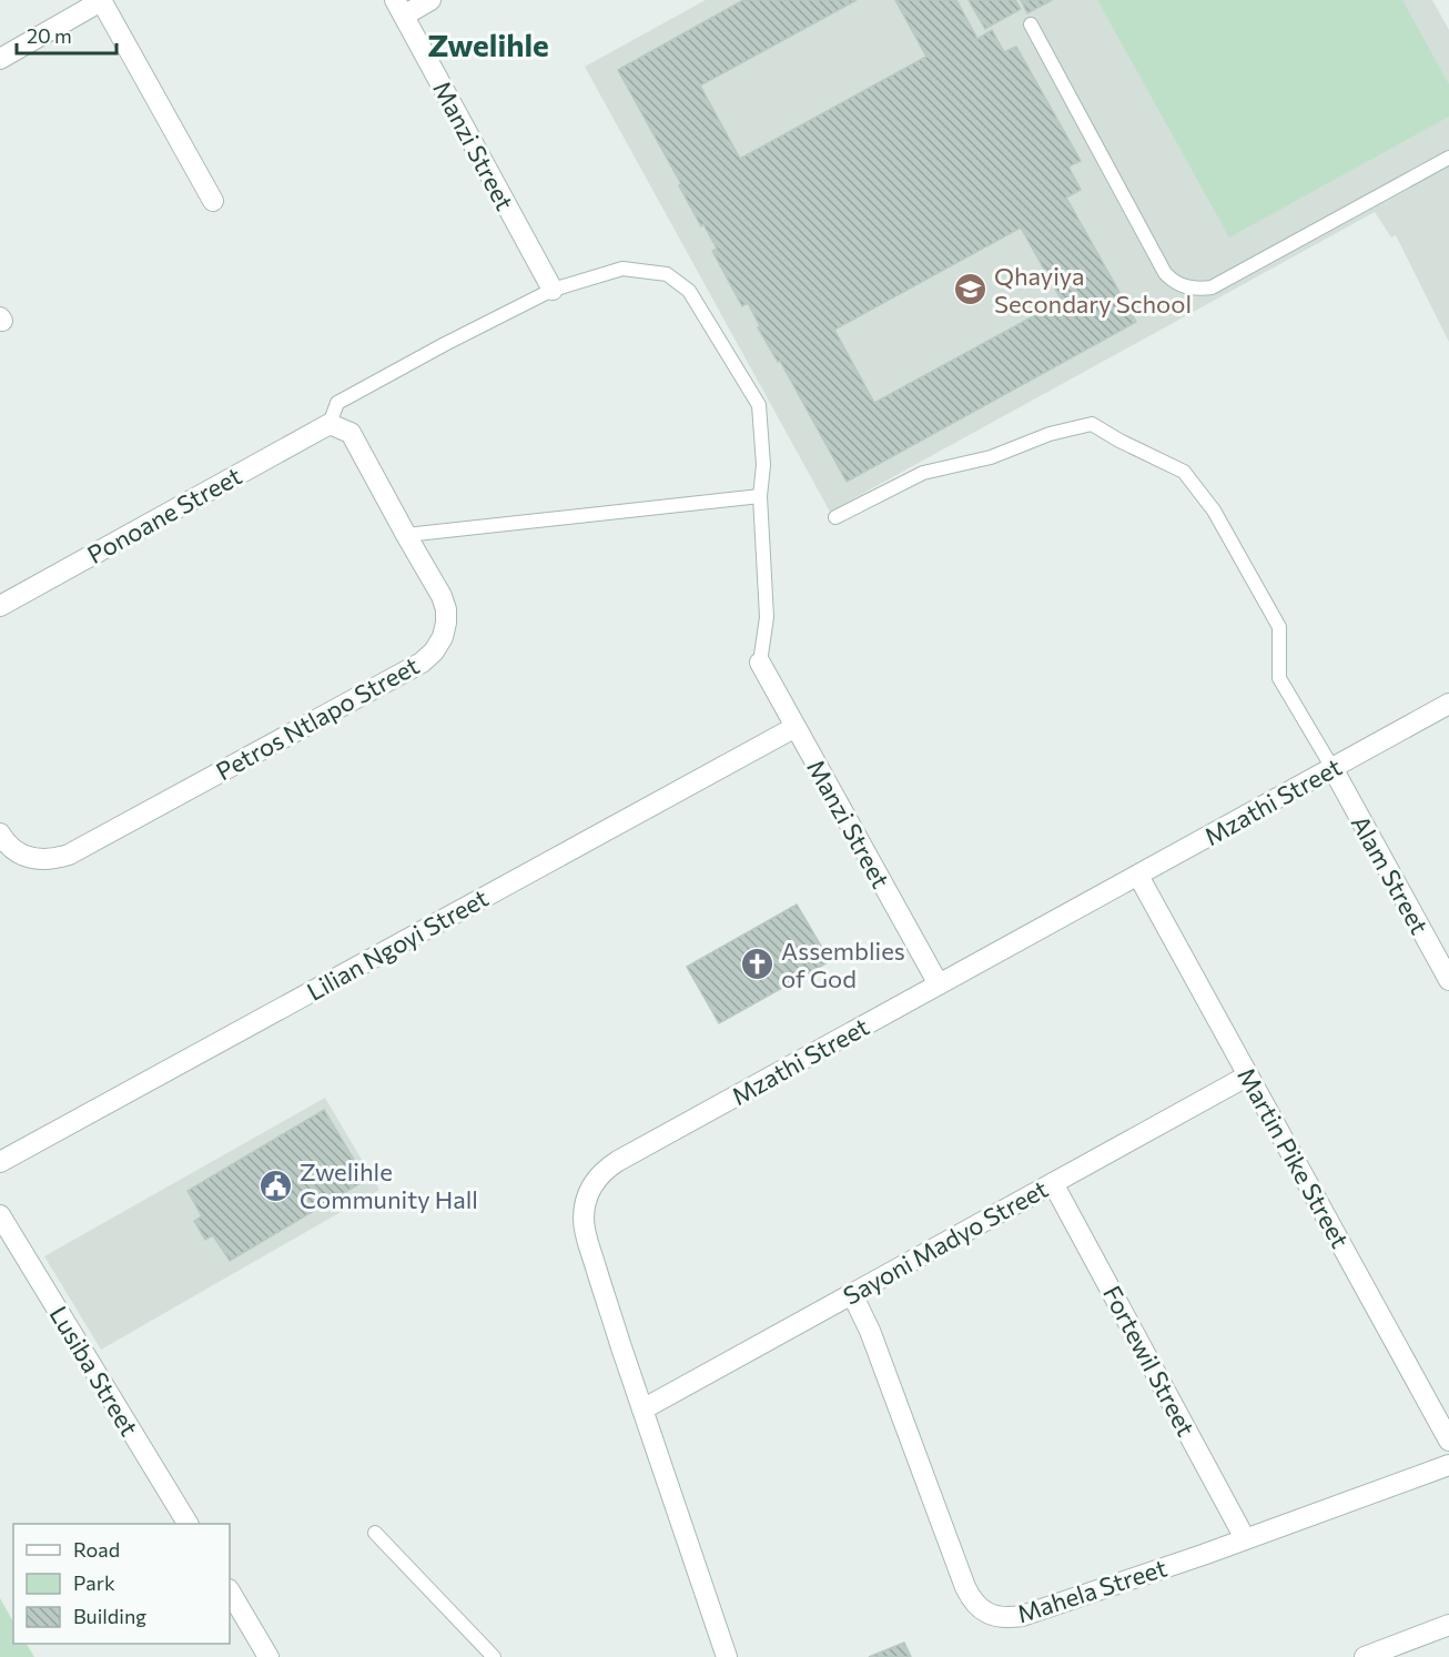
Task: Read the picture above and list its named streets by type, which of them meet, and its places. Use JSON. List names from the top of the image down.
{
  "streets": {
    "street": [
      "Manzi Street",
      "Ponoane Street",
      "Petros Ntlapo Street",
      "Mzathi Street",
      "Alam Street",
      "Lilian Ngoyi Street",
      "Martin Pike Street",
      "Sayoni Madyo Street",
      "Fortewil Street",
      "Lusiba Street",
      "Mahela Street"
    ]
  },
  "crossings": [
    ["Manzi Street", "Mzathi Street"],
    ["Manzi Street", "Lilian Ngoyi Street"],
    ["Ponoane Street", "Petros Ntlapo Street"],
    ["Mzathi Street", "Alam Street"],
    ["Mzathi Street", "Martin Pike Street"],
    ["Mzathi Street", "Sayoni Madyo Street"],
    ["Martin Pike Street", "Sayoni Madyo Street"],
    ["Sayoni Madyo Street", "Fortewil Street"],
    ["Sayoni Madyo Street", "Mahela Street"],
    ["Fortewil Street", "Mahela Street"]
  ],
  "districts": ["Zwelihle"],
  "places": {
    "school or university": ["Qhayiya Secondary School"],
    "church": ["Assemblies of God"],
    "public building": ["Zwelihle Community Hall"]
  },
  "legend": ["Road", "Park", "Building"],
  "scale_bar": "20 m"
}
